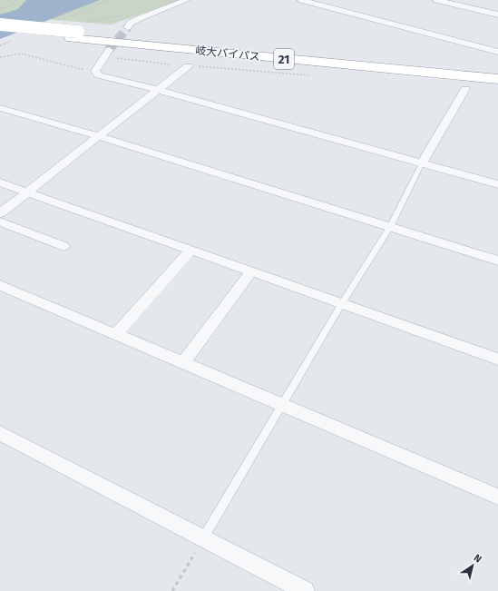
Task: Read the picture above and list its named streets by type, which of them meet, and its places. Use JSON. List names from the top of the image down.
{
  "streets": {
    "highway": ["岐大バイパス", "21"]
  },
  "north": "top right"
}
